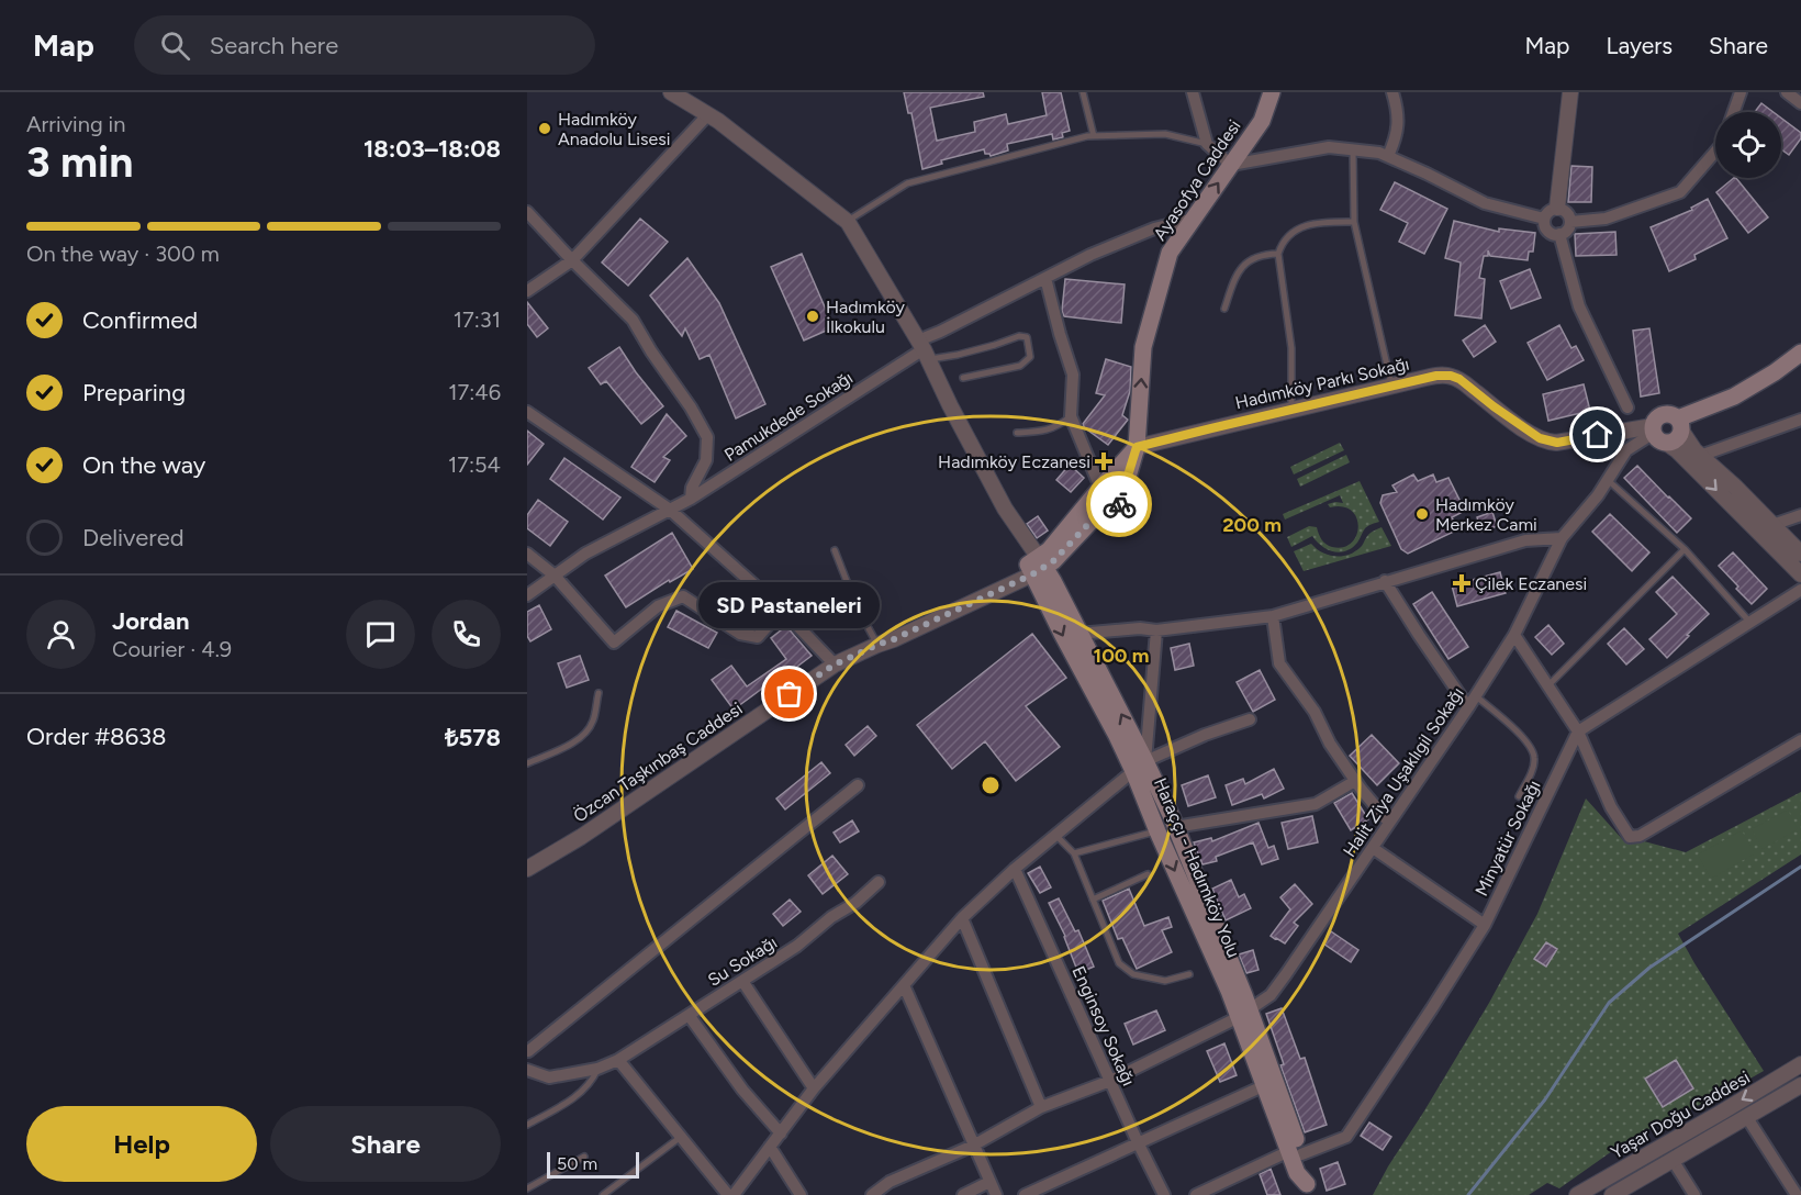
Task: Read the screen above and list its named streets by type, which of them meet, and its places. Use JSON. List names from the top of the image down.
{
  "streets": {
    "main road": ["Ayasofya Caddesi", "Haraççı - Hadımköy Yolu"],
    "street": [
      "Hadımköy Parkı Sokağı",
      "Pamukdede Sokağı",
      "Özcan Taşkınbaş Caddesi",
      "Halit Ziya Uşaklıgil Sokağı",
      "Minyatür Sokağı",
      "Su Sokağı",
      "Enginsoy Sokağı",
      "Yaşar Doğu Caddesi"
    ]
  },
  "crossings": [
    ["Ayasofya Caddesi", "Hadımköy Parkı Sokağı"],
    ["Ayasofya Caddesi", "Pamukdede Sokağı"],
    ["Ayasofya Caddesi", "Özcan Taşkınbaş Caddesi"],
    ["Ayasofya Caddesi", "Haraççı - Hadımköy Yolu"],
    ["Hadımköy Parkı Sokağı", "Halit Ziya Uşaklıgil Sokağı"],
    ["Özcan Taşkınbaş Caddesi", "Haraççı - Hadımköy Yolu"],
    ["Halit Ziya Uşaklıgil Sokağı", "Haraççı - Hadımköy Yolu"],
    ["Halit Ziya Uşaklıgil Sokağı", "Enginsoy Sokağı"],
    ["Minyatür Sokağı", "Haraççı - Hadımköy Yolu"]
  ],
  "one_way": ["Ayasofya Caddesi"],
  "places": {
    "other": [
      "Hadımköy Anadolu Lisesi",
      "Hadımköy İlkokulu",
      "Hadımköy Merkez Cami",
      "SD Pastaneleri"
    ],
    "health": ["Hadımköy Eczanesi", "Çilek Eczanesi"]
  },
  "scale_bar": "50 m",
  "page": {
    "header": "Map",
    "search": "Search here",
    "nav": ["Map", "Layers", "Share"],
    "heading": ["3 min", "Arriving in", "18:03–18:08"],
    "panel": [
      "Jordan",
      "Courier · 4.9",
      "Order #8638",
      "₺578"
    ],
    "bar": "On the way · 300 m",
    "list": [
      ["Confirmed", "17:31"],
      ["Preparing", "17:46"],
      ["On the way", "17:54"],
      "Delivered"
    ],
    "bubble": "SD Pastaneleri",
    "buttons": ["Help", "Share"],
    "scale": "50 m"
  },
  "rings": ["200 m", "100 m"]
}
